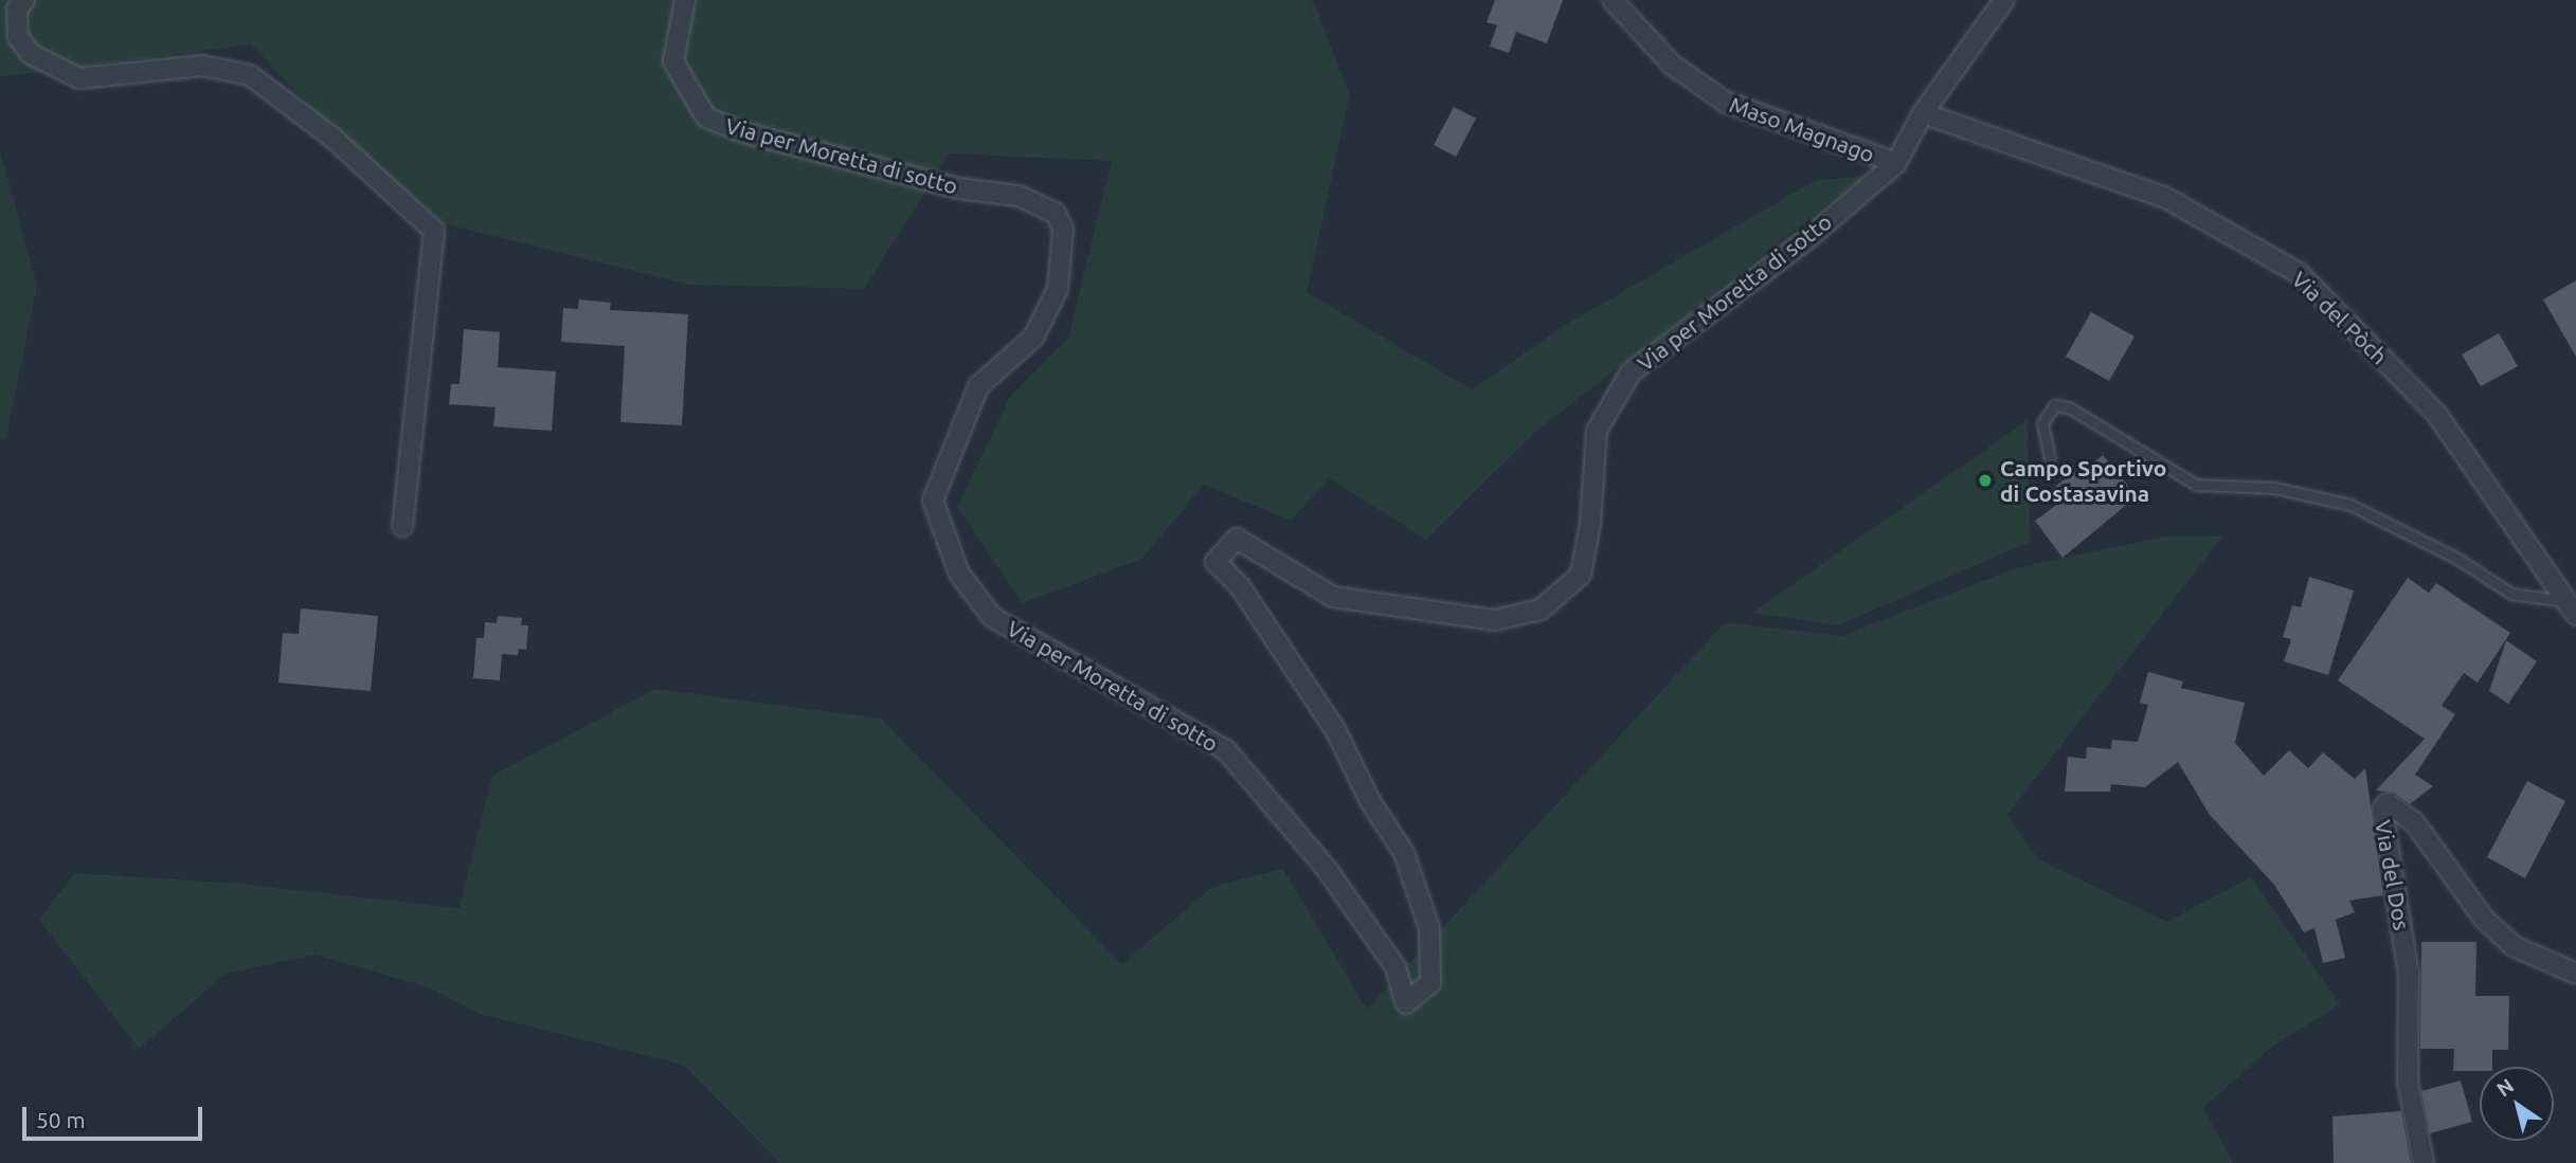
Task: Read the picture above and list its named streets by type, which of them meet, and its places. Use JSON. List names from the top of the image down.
{
  "streets": {
    "street": [
      "Maso Magnago",
      "Via per Moretta di sotto",
      "Via del Pòch",
      "Via del Dos"
    ]
  },
  "crossings": [
    ["Maso Magnago", "Via per Moretta di sotto"],
    ["Via per Moretta di sotto", "Via del Pòch"]
  ],
  "places": ["Campo Sportivo di Costasavina"],
  "scale_bar": "50 m",
  "north": "top left"
}
